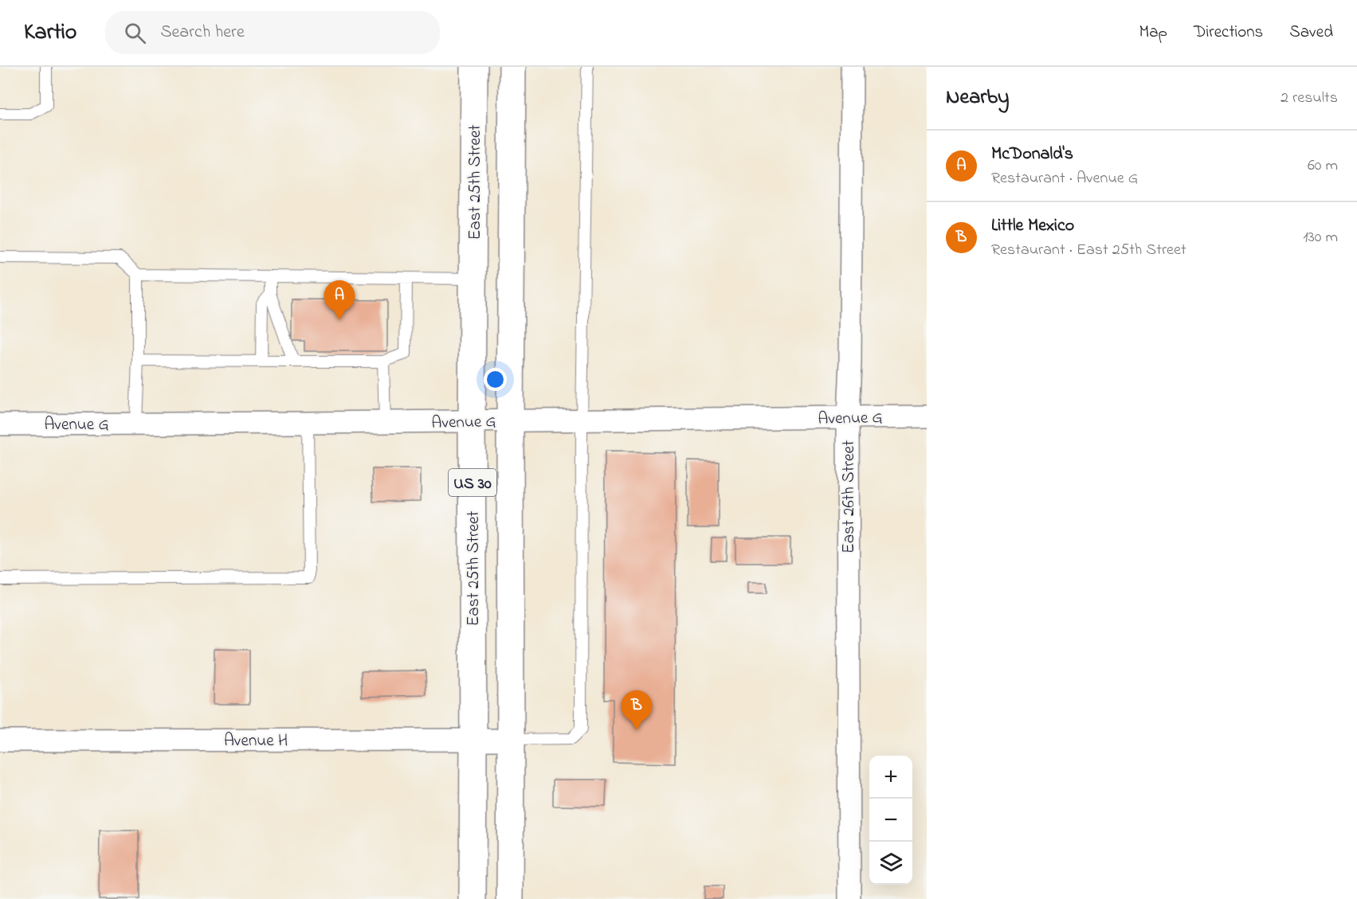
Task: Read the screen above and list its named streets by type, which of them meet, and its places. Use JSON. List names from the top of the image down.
{
  "streets": {
    "main road": ["East 25th Street", "US 30"],
    "street": ["Avenue G", "East 26th Street", "Avenue H"]
  },
  "crossings": [
    ["East 25th Street", "Avenue G"],
    ["East 25th Street", "Avenue H"],
    ["Avenue G", "US 30"],
    ["Avenue G", "East 26th Street"],
    ["US 30", "Avenue H"]
  ],
  "page": {
    "header": "Kartio",
    "search": "Search here",
    "nav": ["Map", "Directions", "Saved"],
    "heading": ["Nearby", "2 results"],
    "list": [
      {
        "mark": "A",
        "name": "McDonald's",
        "note": "Restaurant · Avenue G",
        "value": "60 m"
      },
      {
        "mark": "B",
        "name": "Little Mexico",
        "note": "Restaurant · East 25th Street",
        "value": "130 m"
      }
    ],
    "pins": ["A", "B"],
    "map_buttons": ["+", "−"]
  }
}
